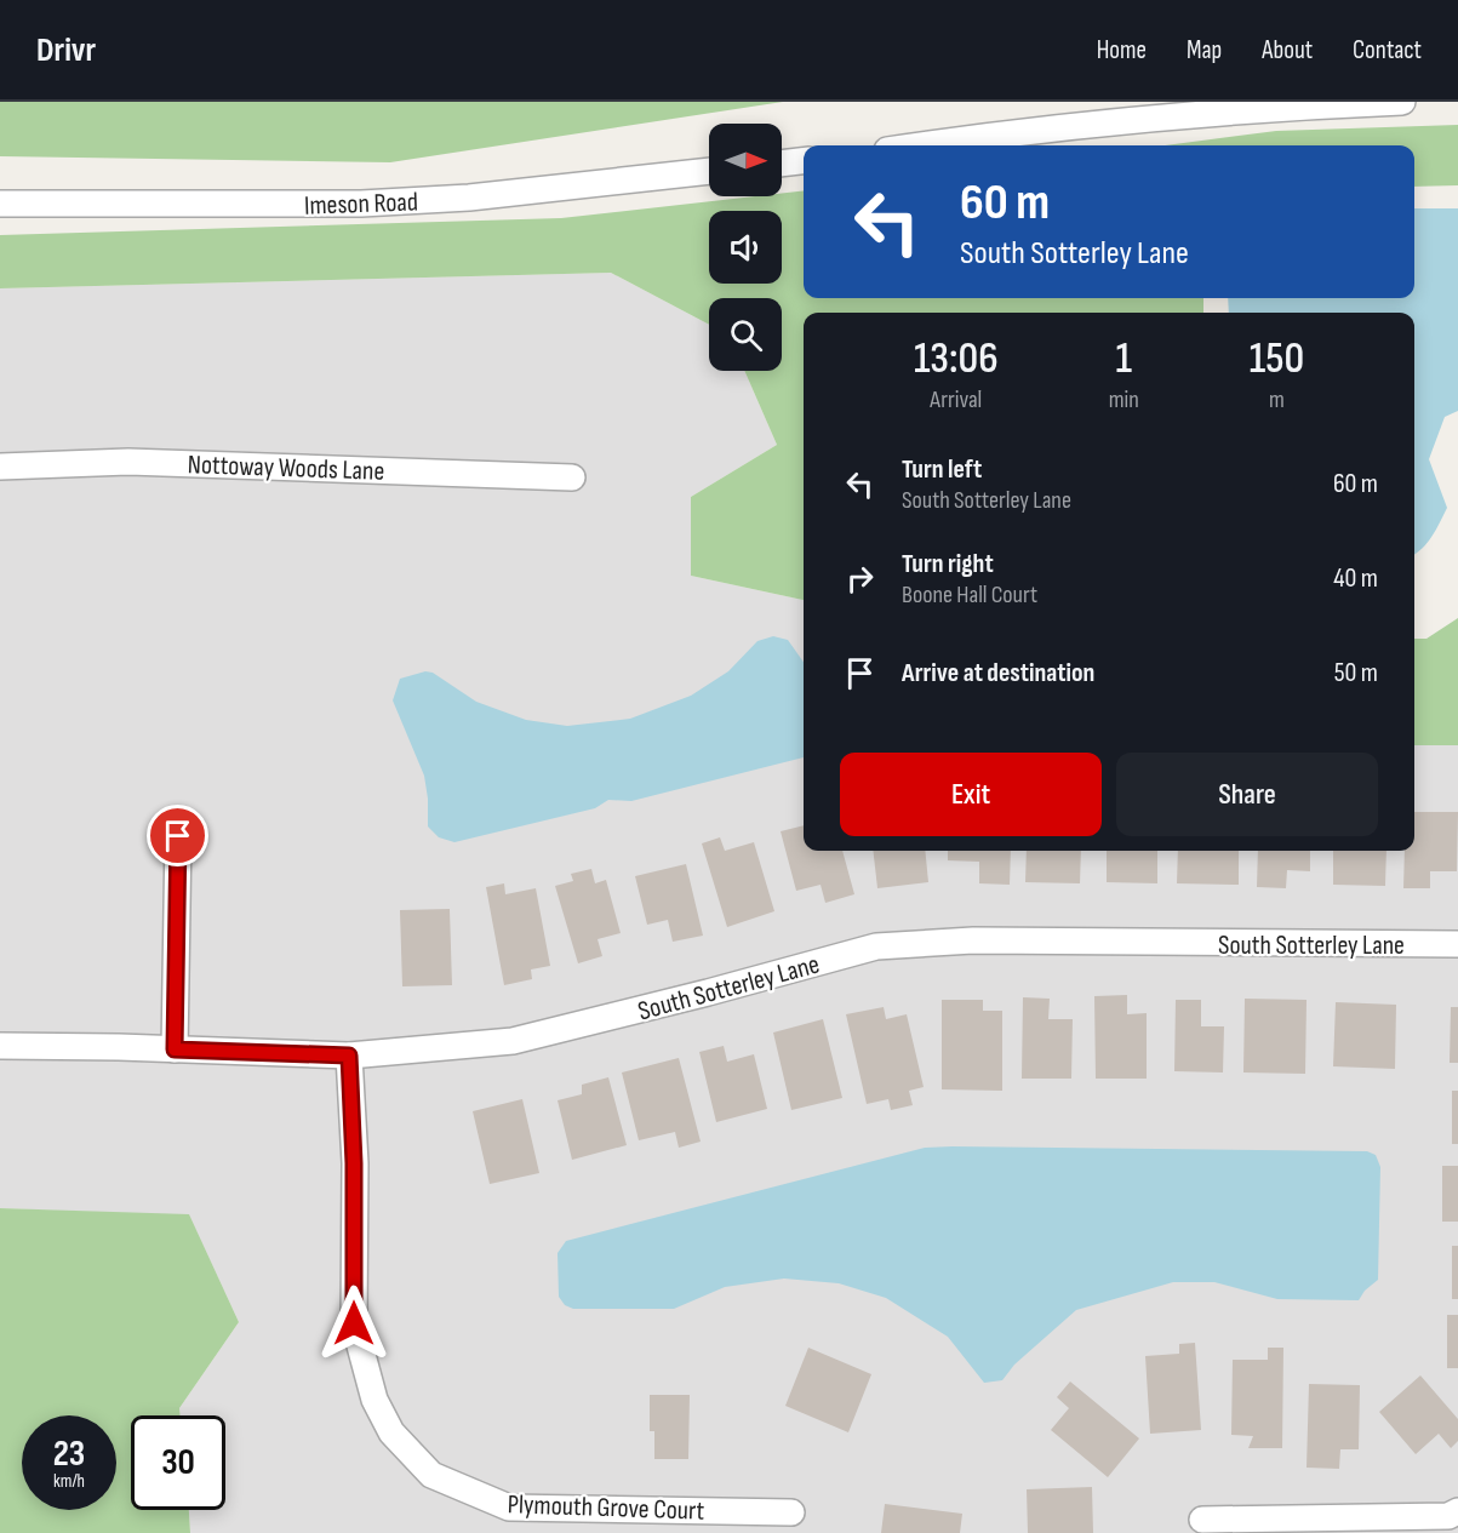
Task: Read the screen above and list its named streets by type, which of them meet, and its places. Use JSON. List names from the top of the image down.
{
  "streets": {
    "street": [
      "Imeson Road",
      "Nottoway Woods Lane",
      "South Sotterley Lane",
      "Plymouth Grove Court"
    ]
  },
  "crossings": [
    ["South Sotterley Lane", "Plymouth Grove Court"]
  ],
  "north": "right",
  "page": {
    "header": "Drivr",
    "nav": [
      "Home",
      "Map",
      "About",
      "Contact"
    ],
    "turn": ["60 m", "South Sotterley Lane"],
    "eta": [
      "13:06",
      "Arrival",
      "1",
      "min",
      "150",
      "m"
    ],
    "list": [
      {
        "name": "Turn left",
        "note": "South Sotterley Lane",
        "value": "60 m"
      },
      {
        "name": "Turn right",
        "note": "Boone Hall Court",
        "value": "40 m"
      },
      {
        "name": "Arrive at destination",
        "value": "50 m"
      }
    ],
    "buttons": ["Exit", "Share"],
    "speed": "23 km/h",
    "limit": "30"
  }
}
